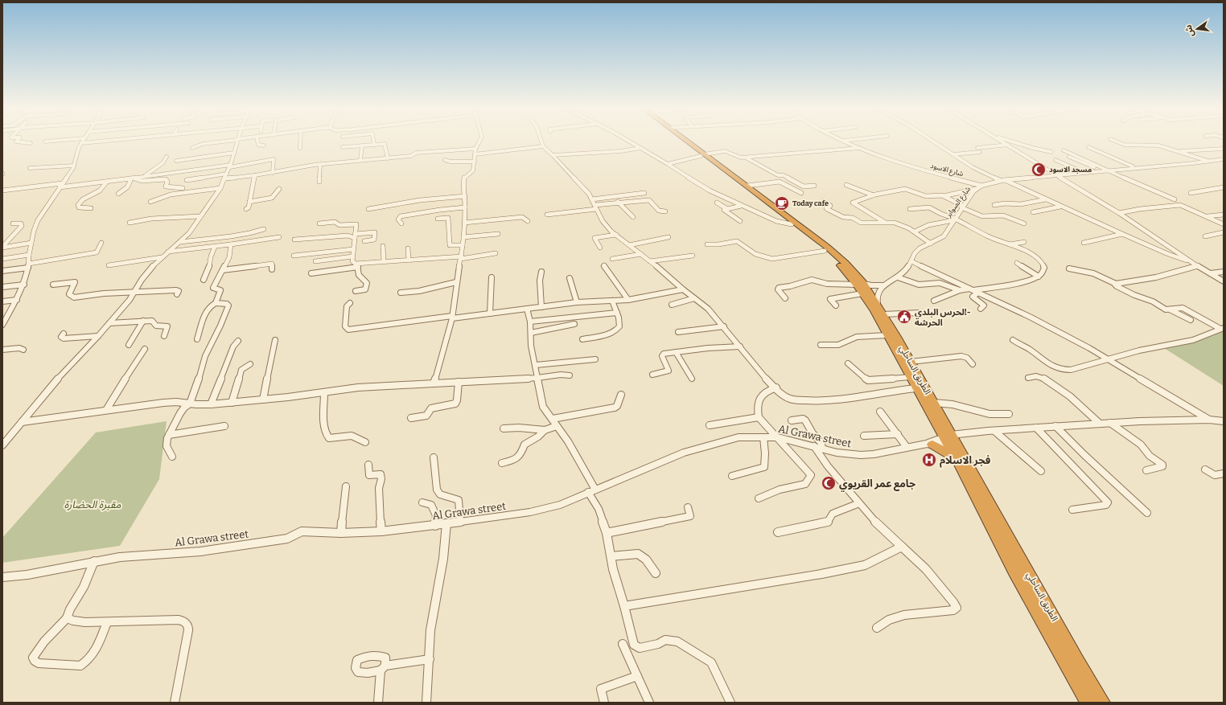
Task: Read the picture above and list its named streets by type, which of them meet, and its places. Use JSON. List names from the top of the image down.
{
  "streets": {
    "highway": ["الطريق الساحلي"],
    "street": ["شارع الاسود", "شارع الصوابر", "Al Grawa street"]
  },
  "crossings": [
    ["شارع الاسود", "شارع الصوابر"],
    ["الطريق الساحلي", "Al Grawa street"]
  ],
  "parks": ["مقبرة الحضارة"],
  "places": {
    "mosque": ["مسجد الاسود", "جامع عمر القريوي"],
    "cafe": ["Today cafe"],
    "public building": ["الحرس البلدي- الحرشة"],
    "hospital": ["فجر الاسلام"]
  },
  "north": "left"
}
